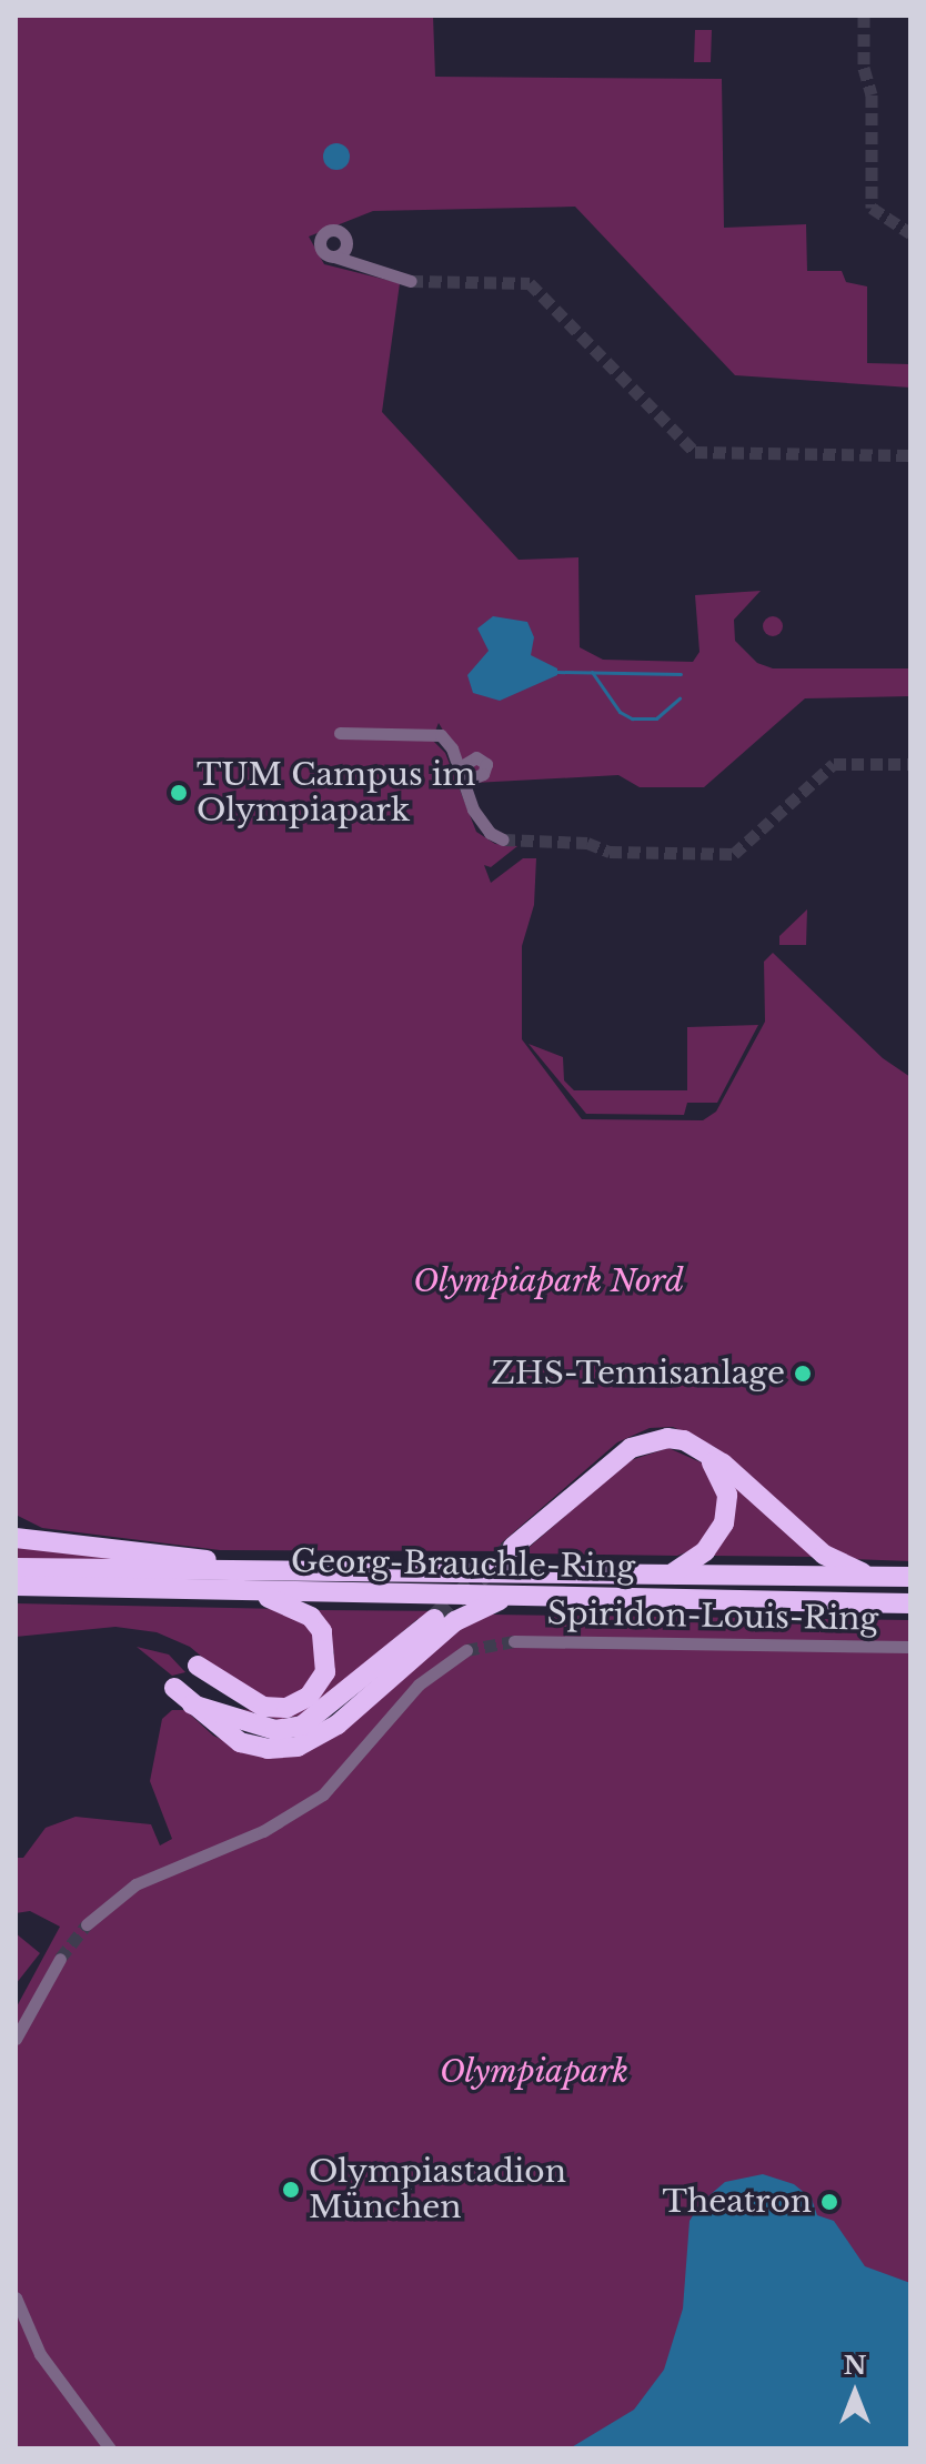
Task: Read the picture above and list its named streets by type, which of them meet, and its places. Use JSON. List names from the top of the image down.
{
  "streets": {
    "highway": ["Georg-Brauchle-Ring"],
    "street": ["Spiridon-Louis-Ring"]
  },
  "parks": ["Olympiapark Nord", "Olympiapark"],
  "places": [
    "TUM Campus im Olympiapark",
    "ZHS-Tennisanlage",
    "Olympiastadion München",
    "Theatron"
  ],
  "north": "top"
}
